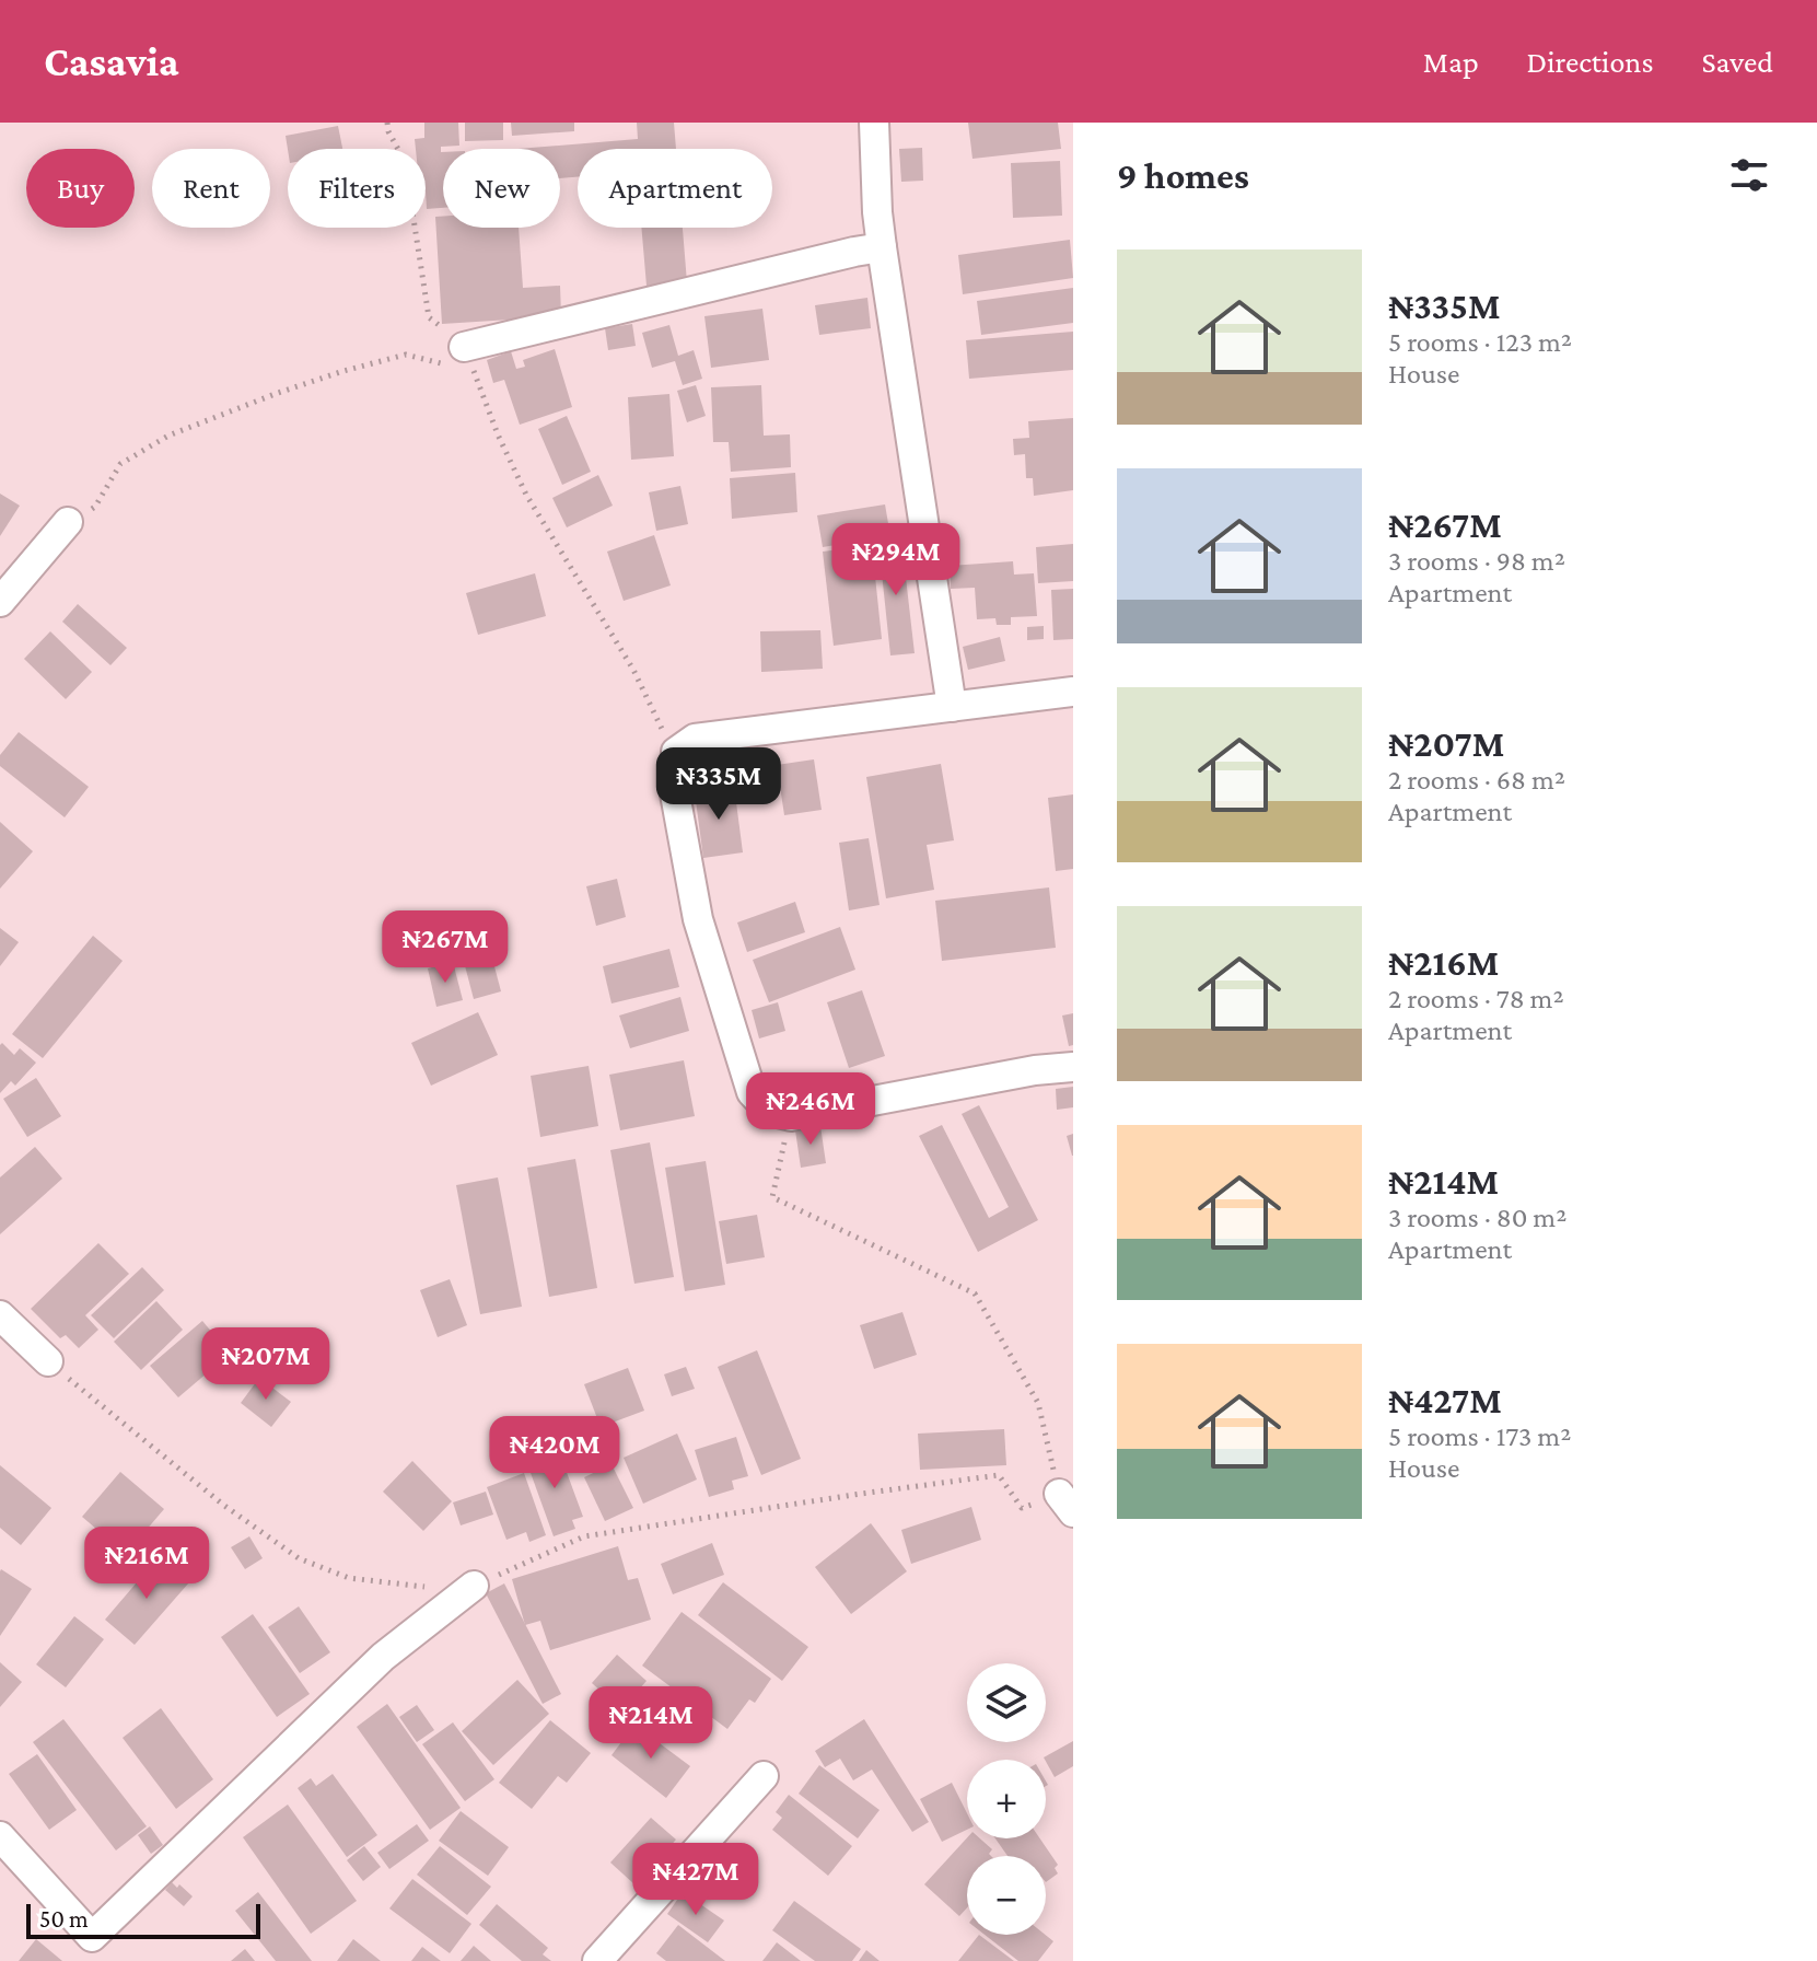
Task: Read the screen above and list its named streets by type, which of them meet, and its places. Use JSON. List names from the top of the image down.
{
  "scale_bar": "50 m",
  "page": {
    "header": "Casavia",
    "nav": ["Map", "Directions", "Saved"],
    "heading": "9 homes",
    "chip": [
      "Buy",
      "Rent",
      "Filters",
      "New",
      "Apartment"
    ],
    "list": [
      {
        "name": "₦335M",
        "note": "5 rooms · 123 m² · House"
      },
      {
        "name": "₦267M",
        "note": "3 rooms · 98 m² · Apartment"
      },
      {
        "name": "₦207M",
        "note": "2 rooms · 68 m² · Apartment"
      },
      {
        "name": "₦216M",
        "note": "2 rooms · 78 m² · Apartment"
      },
      {
        "name": "₦214M",
        "note": "3 rooms · 80 m² · Apartment"
      },
      {
        "name": "₦427M",
        "note": "5 rooms · 173 m² · House"
      }
    ],
    "price": [
      "₦294M",
      "₦335M",
      "₦267M",
      "₦246M",
      "₦207M",
      "₦420M",
      "₦216M",
      "₦214M",
      "₦427M"
    ],
    "map_buttons": ["+", "−"],
    "scale": "50 m"
  }
}
